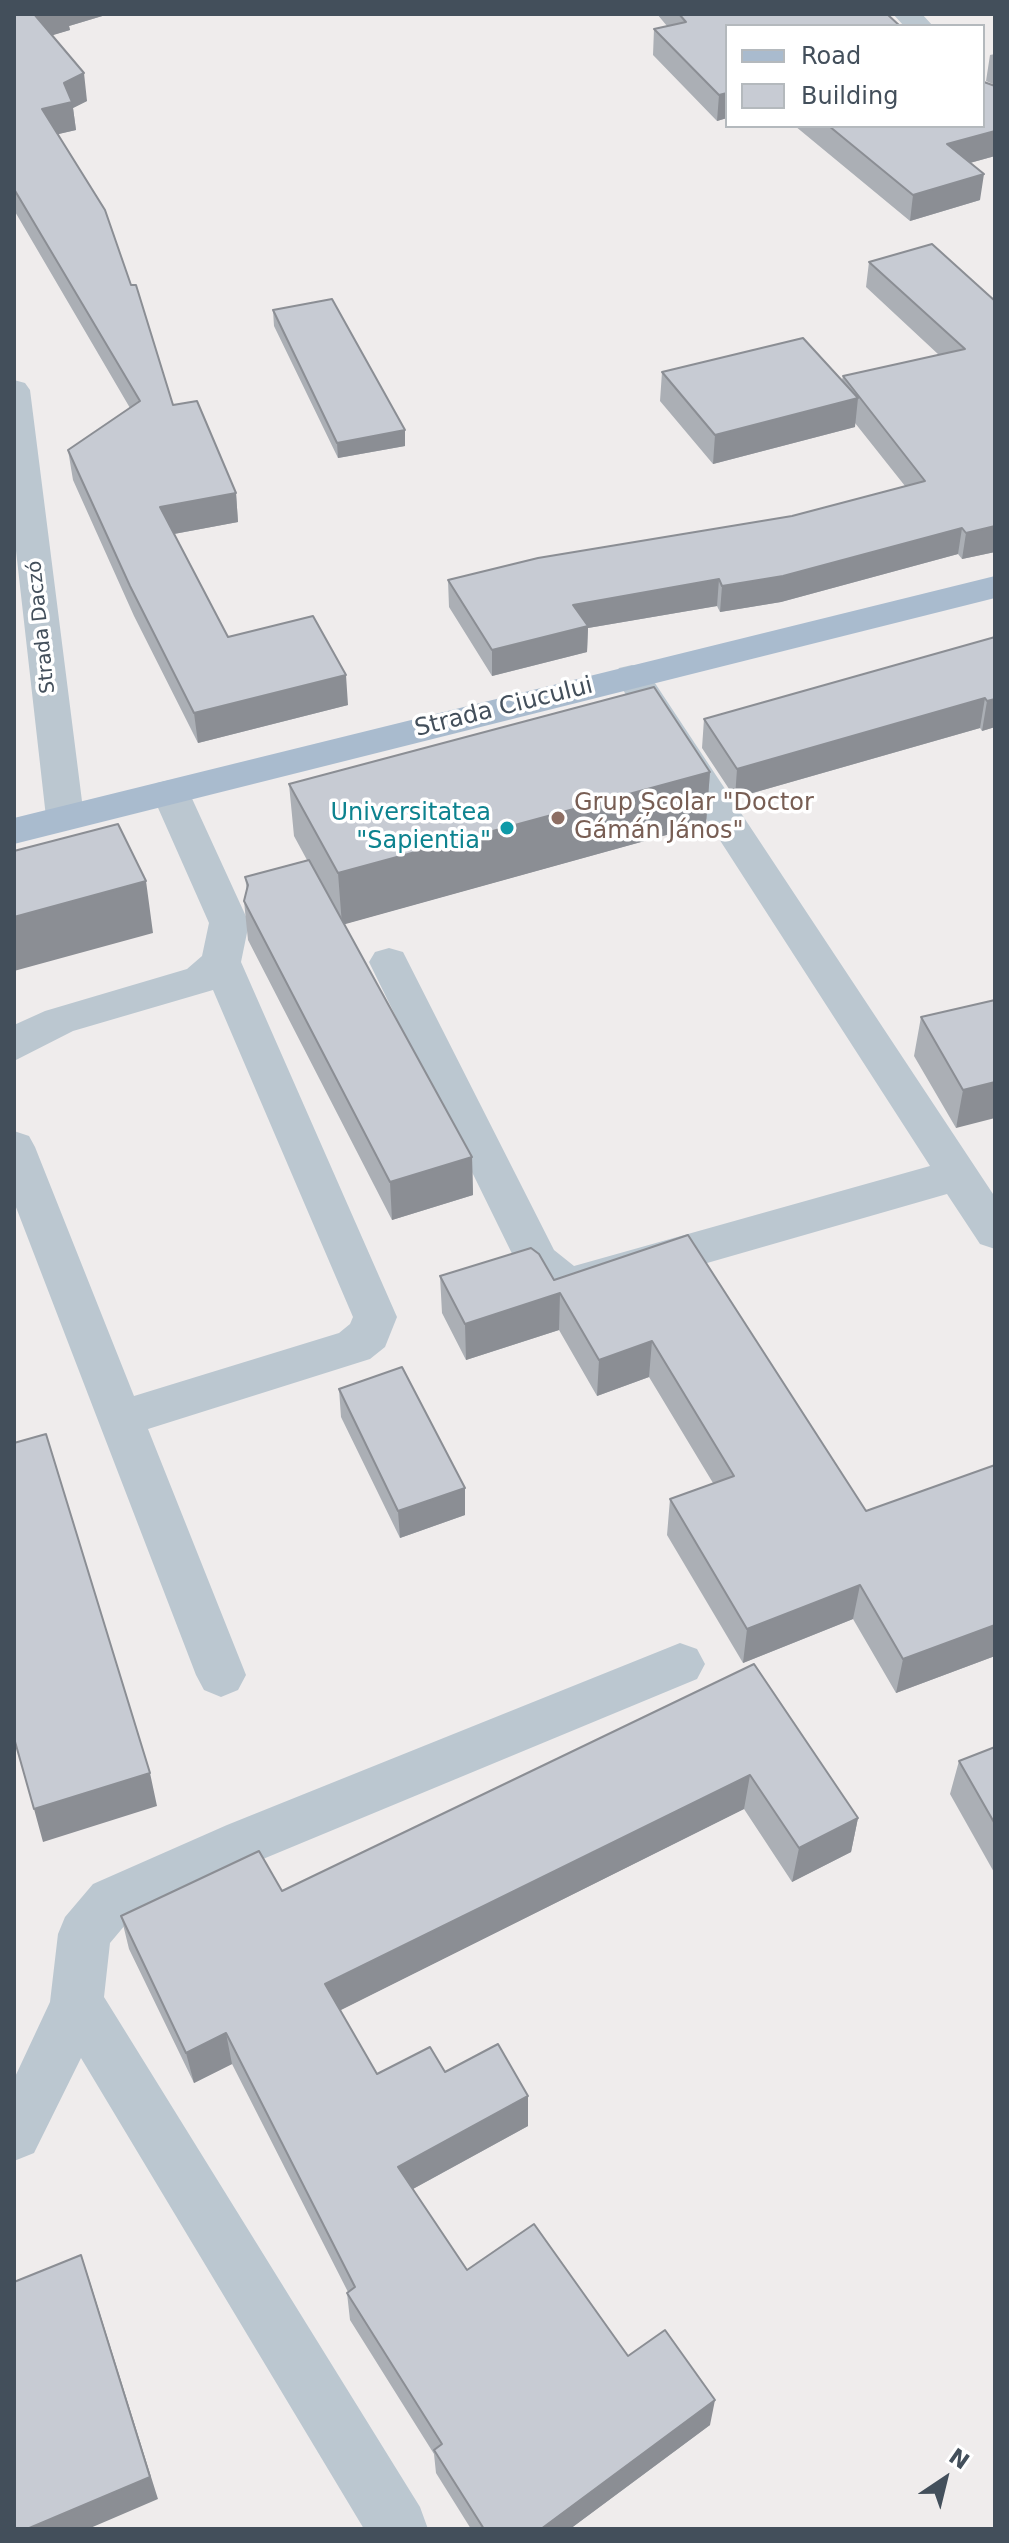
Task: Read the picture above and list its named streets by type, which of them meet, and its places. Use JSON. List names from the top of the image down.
{
  "streets": {
    "main road": ["Strada Ciucului"],
    "street": ["Strada Daczó"]
  },
  "crossings": [
    ["Strada Daczó", "Strada Ciucului"]
  ],
  "places": ["Grup Școlar \"Doctor Gámán János\"", "Universitatea \"Sapientia\""],
  "legend": ["Road", "Building"],
  "north": "top right"
}
